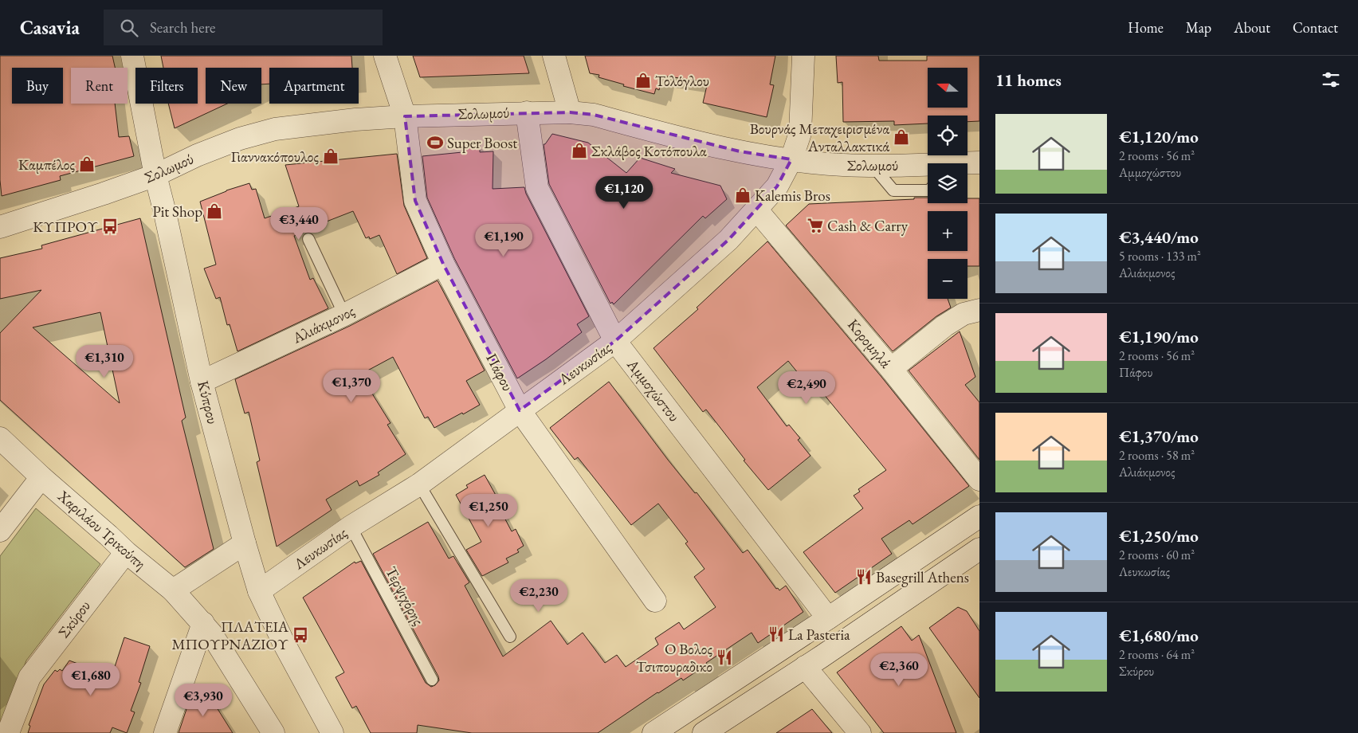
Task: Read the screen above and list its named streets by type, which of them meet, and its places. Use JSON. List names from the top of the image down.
{
  "streets": {
    "street": [
      "Σολωμού",
      "Αλιάκμονος",
      "Κορομηλά",
      "Λευκωσίας",
      "Πάφου",
      "Αμμοχώστου",
      "Κύπρου",
      "Χαριλάου Τρικούπη",
      "Σκύρου"
    ],
    "lane": ["Τερψιχόρης"]
  },
  "crossings": [
    ["Σολωμού", "Λευκωσίας"],
    ["Σολωμού", "Πάφου"],
    ["Σολωμού", "Αμμοχώστου"],
    ["Σολωμού", "Κύπρου"],
    ["Αλιάκμονος", "Πάφου"],
    ["Αλιάκμονος", "Κύπρου"],
    ["Κορομηλά", "Λευκωσίας"],
    ["Λευκωσίας", "Πάφου"],
    ["Λευκωσίας", "Αμμοχώστου"],
    ["Λευκωσίας", "Κύπρου"],
    ["Λευκωσίας", "Τερψιχόρης"],
    ["Χαριλάου Τρικούπη", "Σκύρου"]
  ],
  "places": {
    "shop": [
      "Τολόγλου",
      "Βουρνάς Μεταχειρισμένα Ανταλλακτικά",
      "Σκλάβος Κοτόπουλα",
      "Γιαννακόπουλος",
      "Καμπέλος",
      "Kalemis Bros",
      "Pit Shop"
    ],
    "sports": ["Super Boost"],
    "supermarket": ["Cash & Carry"],
    "bus stop": ["ΚΥΠΡΟΥ", "ΠΛΑΤΕΙΑ ΜΠΟΥΡΝΑΖΙΟΥ"],
    "restaurant": ["Basegrill Athens", "La Pasteria", "Ο Βολος Τσιπουραδικο"]
  },
  "north": "left",
  "page": {
    "header": "Casavia",
    "search": "Search here",
    "nav": [
      "Home",
      "Map",
      "About",
      "Contact"
    ],
    "heading": "11 homes",
    "map_buttons": ["+", "−"],
    "chip": [
      "Buy",
      "Rent",
      "Filters",
      "New",
      "Apartment"
    ],
    "list": [
      {
        "name": "€1,120/mo",
        "note": "2 rooms · 56 m² · Αμμοχώστου"
      },
      {
        "name": "€3,440/mo",
        "note": "5 rooms · 133 m² · Αλιάκμονος"
      },
      {
        "name": "€1,190/mo",
        "note": "2 rooms · 56 m² · Πάφου"
      },
      {
        "name": "€1,370/mo",
        "note": "2 rooms · 58 m² · Αλιάκμονος"
      },
      {
        "name": "€1,250/mo",
        "note": "2 rooms · 60 m² · Λευκωσίας"
      },
      {
        "name": "€1,680/mo",
        "note": "2 rooms · 64 m² · Σκύρου"
      }
    ],
    "price": [
      "€1,120",
      "€3,440",
      "€1,190",
      "€1,310",
      "€1,370",
      "€2,490",
      "€1,250",
      "€2,230",
      "€2,360",
      "€1,680",
      "€3,930"
    ]
  }
}
